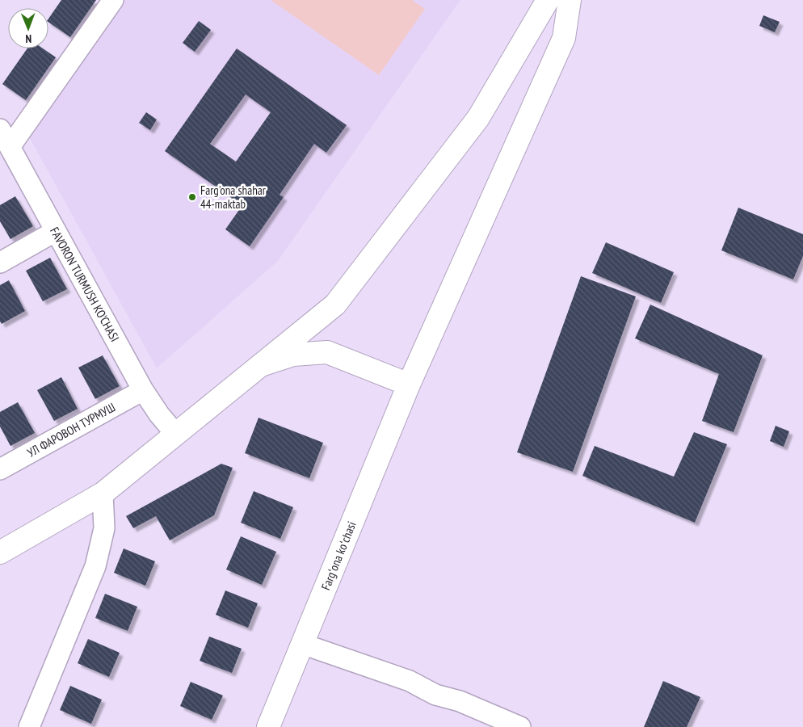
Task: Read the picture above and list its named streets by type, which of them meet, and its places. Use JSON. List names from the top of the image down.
{
  "streets": {
    "street": ["FAVORON TURMUSH KO'CHASI", "УЛ ФАРОВОН ТУРМУШ", "Fargʻona koʻchasi"]
  },
  "crossings": [
    ["FAVORON TURMUSH KO'CHASI", "УЛ ФАРОВОН ТУРМУШ"]
  ],
  "places": ["Farg'ona shahar 44-maktab"],
  "north": "bottom"
}
